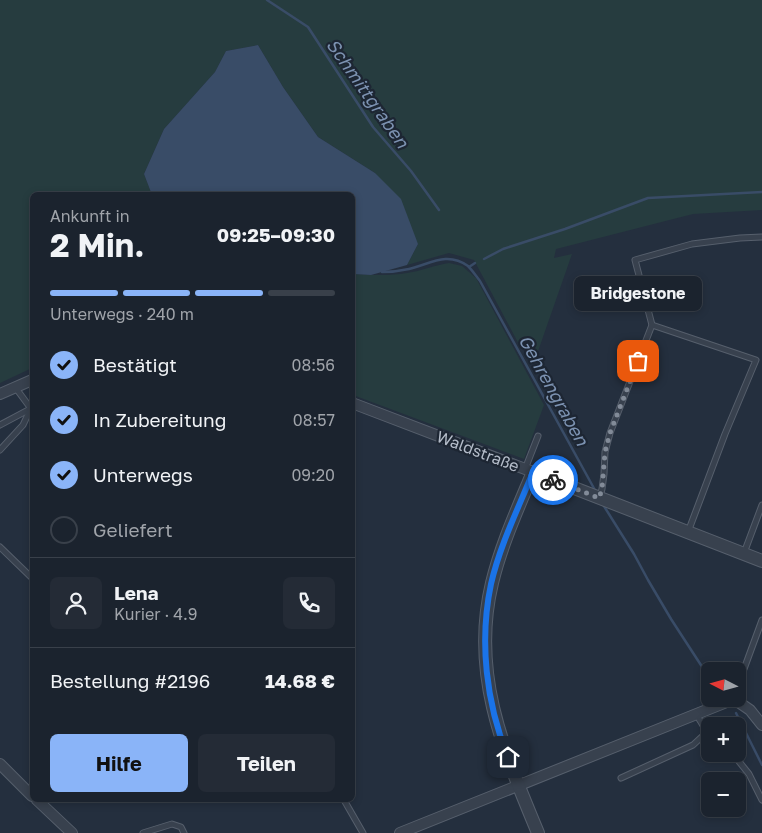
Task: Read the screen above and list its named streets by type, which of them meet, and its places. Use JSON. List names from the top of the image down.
{
  "streets": {
    "street": ["Waldstraße"]
  },
  "water": ["Schmittgraben", "Gehrengraben"],
  "places": ["Bridgestone"],
  "north": "left",
  "page": {
    "heading": ["2 Min.", "Ankunft in", "09:25–09:30"],
    "panel": [
      "Lena",
      "Kurier · 4.9",
      "Bestellung #2196",
      "14.68 €"
    ],
    "bubble": "Bridgestone",
    "bar": "Unterwegs · 240 m",
    "list": [
      ["Bestätigt", "08:56"],
      ["In Zubereitung", "08:57"],
      ["Unterwegs", "09:20"],
      "Geliefert"
    ],
    "map_buttons": ["+", "−"],
    "buttons": ["Hilfe", "Teilen"]
  }
}
